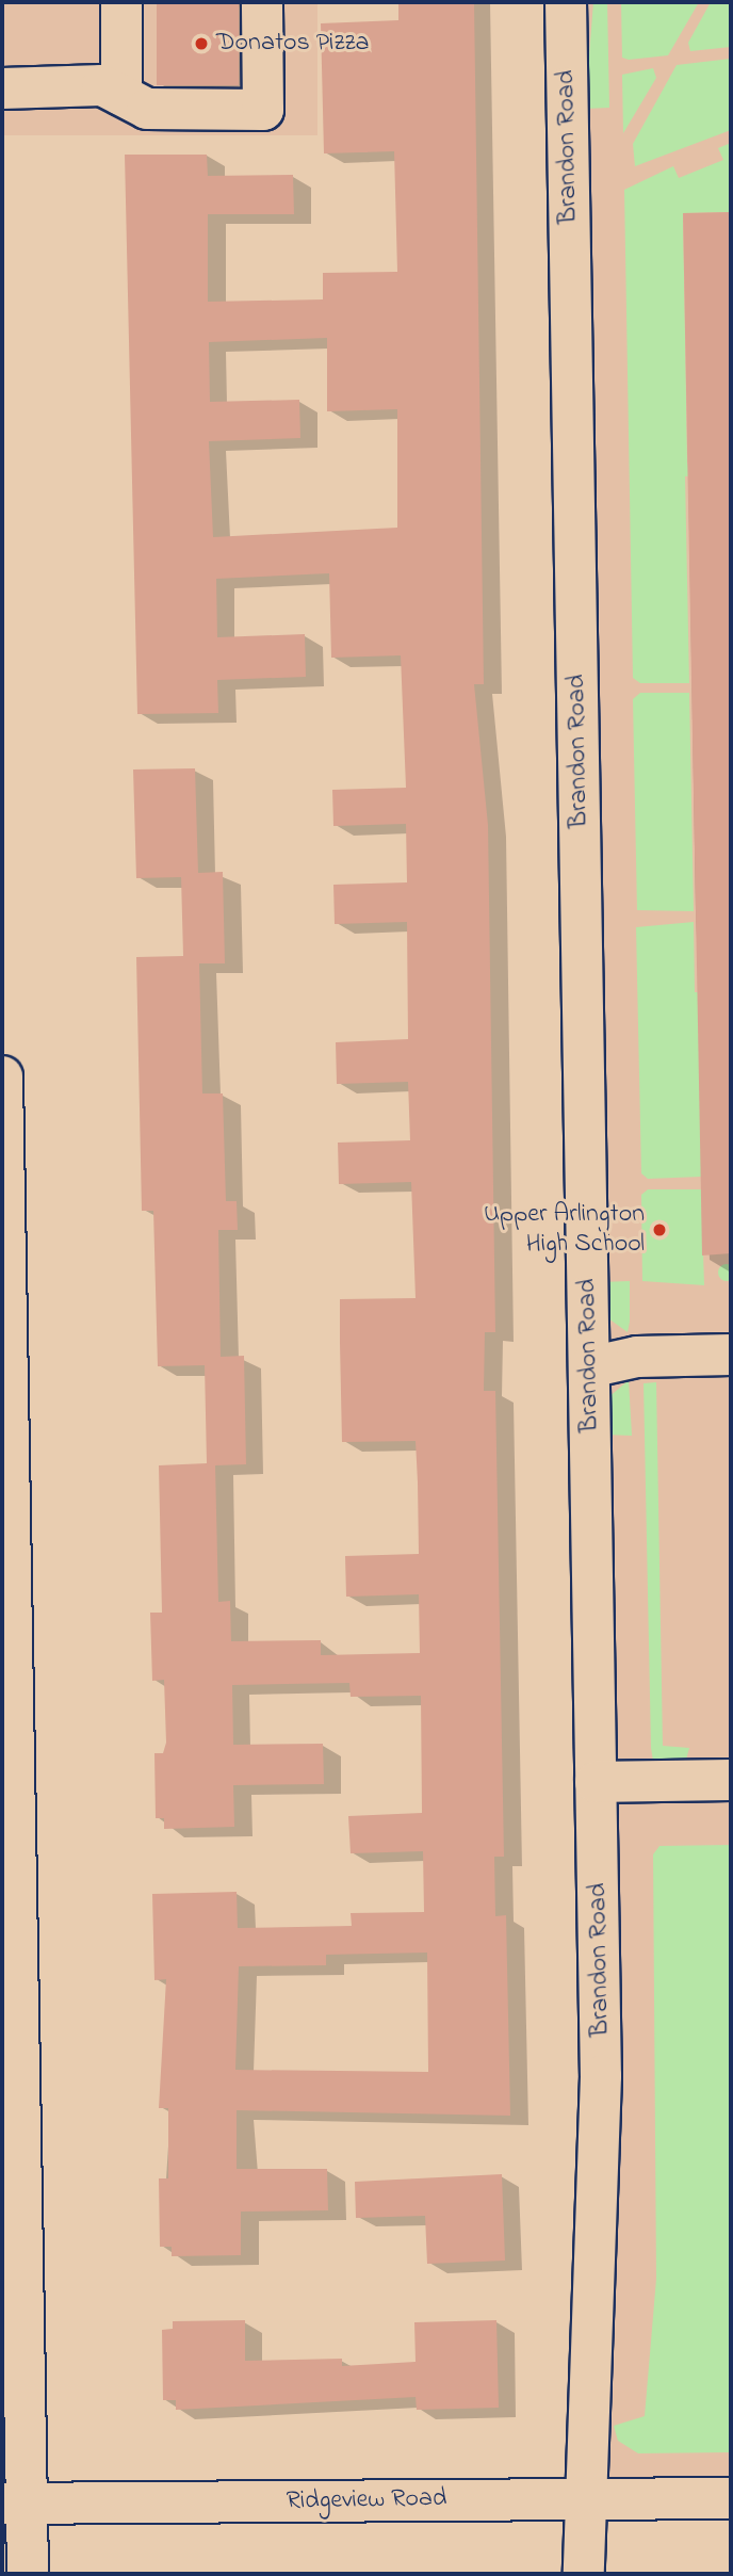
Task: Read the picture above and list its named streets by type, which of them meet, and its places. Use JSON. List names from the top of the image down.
{
  "streets": {
    "street": ["Brandon Road", "Ridgeview Road"]
  },
  "crossings": [
    ["Brandon Road", "Ridgeview Road"]
  ],
  "places": ["Donatos Pizza", "Upper Arlington High School"]
}
